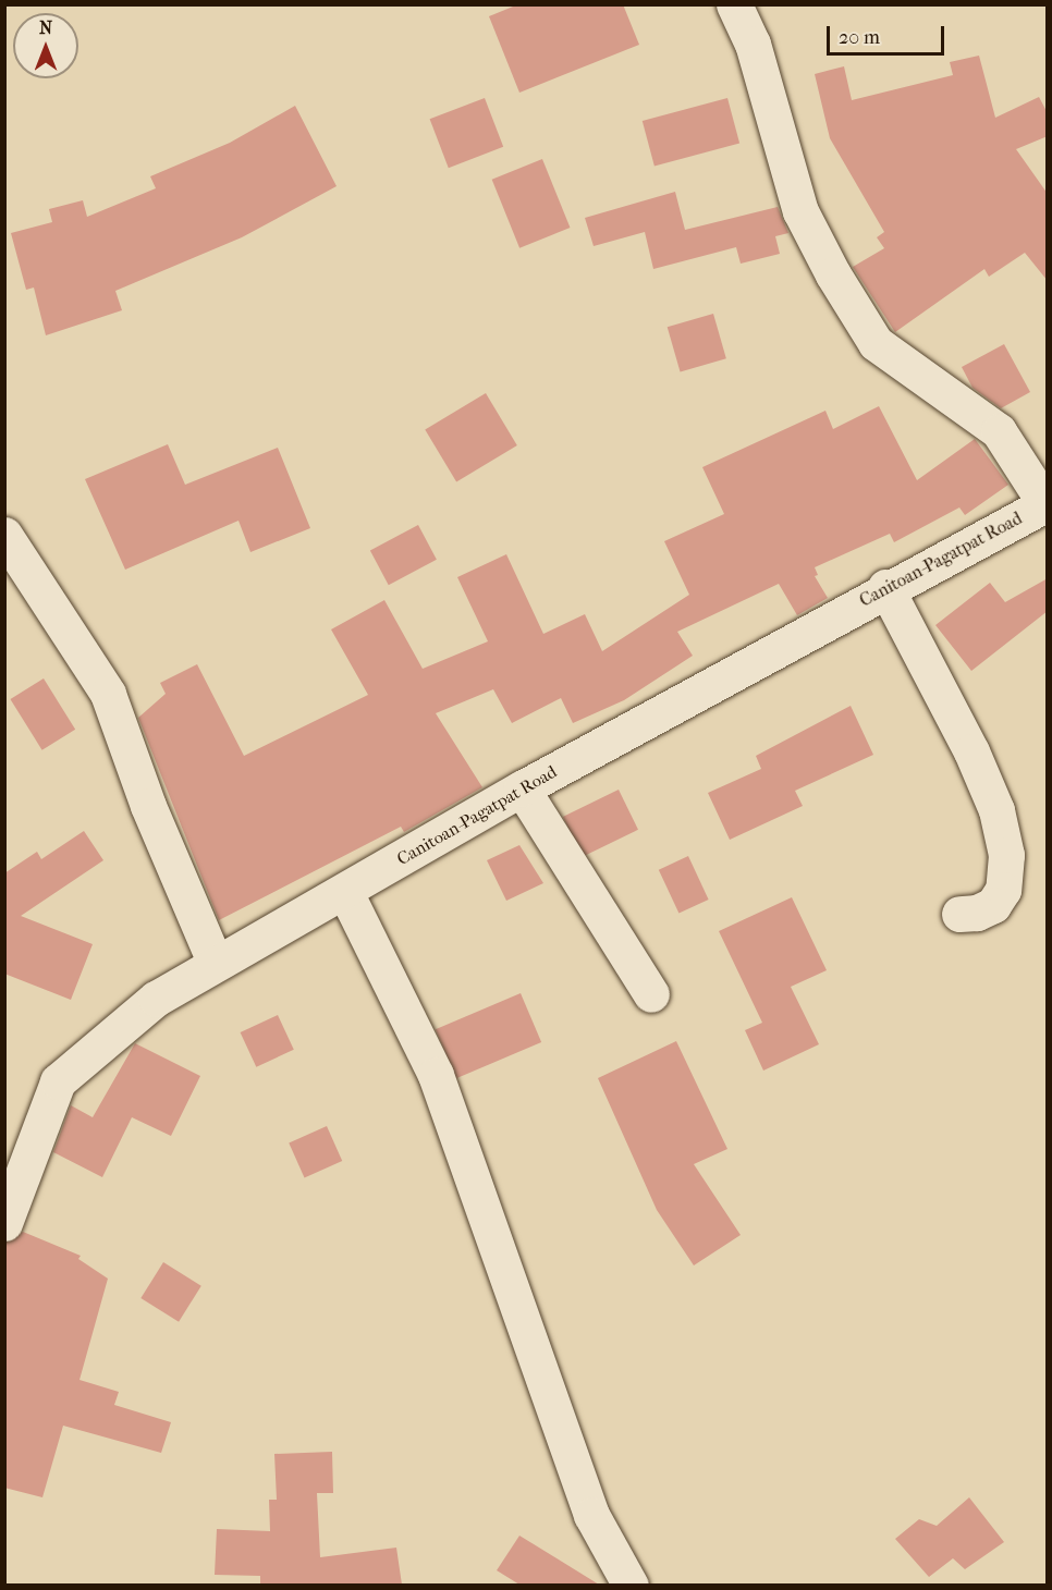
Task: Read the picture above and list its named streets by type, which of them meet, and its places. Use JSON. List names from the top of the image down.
{
  "streets": {
    "street": ["Canitoan-Pagatpat Road"]
  },
  "scale_bar": "20 m",
  "north": "top"
}
